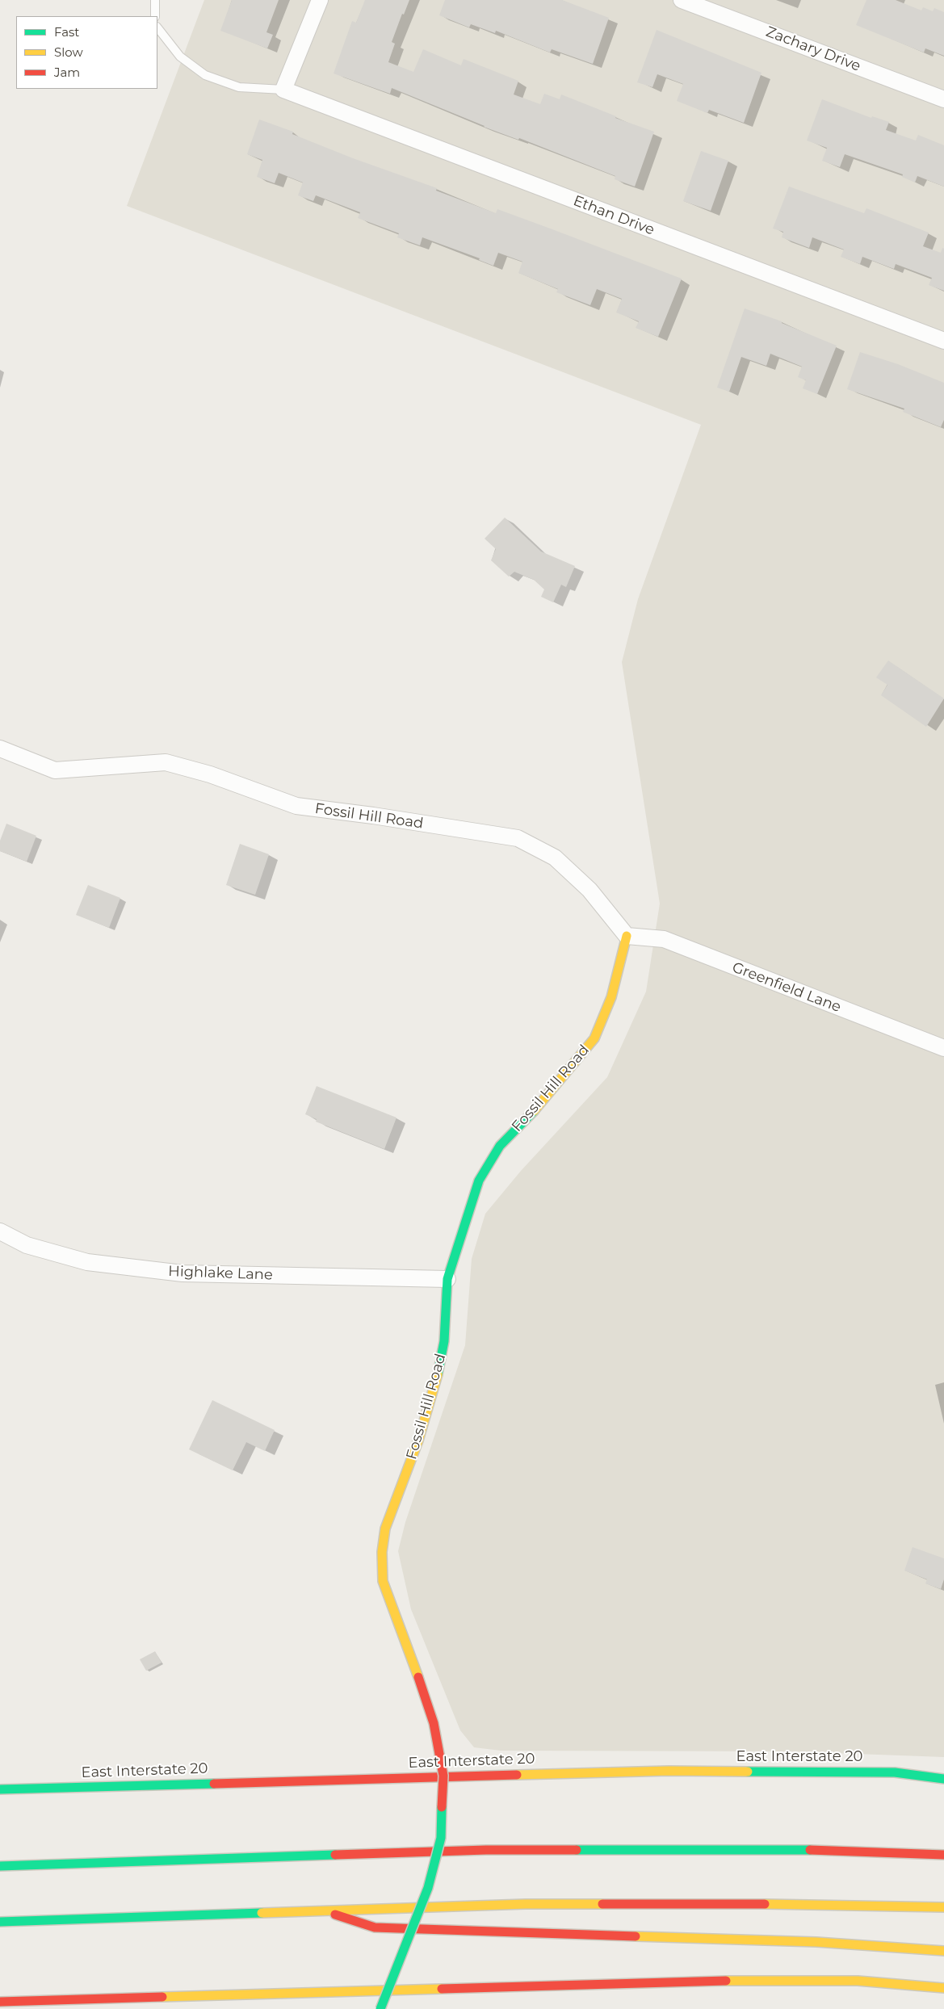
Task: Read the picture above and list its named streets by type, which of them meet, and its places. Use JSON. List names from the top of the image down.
{
  "streets": {
    "main road": ["Fossil Hill Road", "East Interstate 20"],
    "street": [
      "Zachary Drive",
      "Ethan Drive",
      "Greenfield Lane",
      "Highlake Lane"
    ]
  },
  "crossings": [
    ["Fossil Hill Road", "Greenfield Lane"],
    ["Fossil Hill Road", "Highlake Lane"],
    ["Fossil Hill Road", "East Interstate 20"]
  ],
  "legend": ["Fast", "Slow", "Jam"]
}
